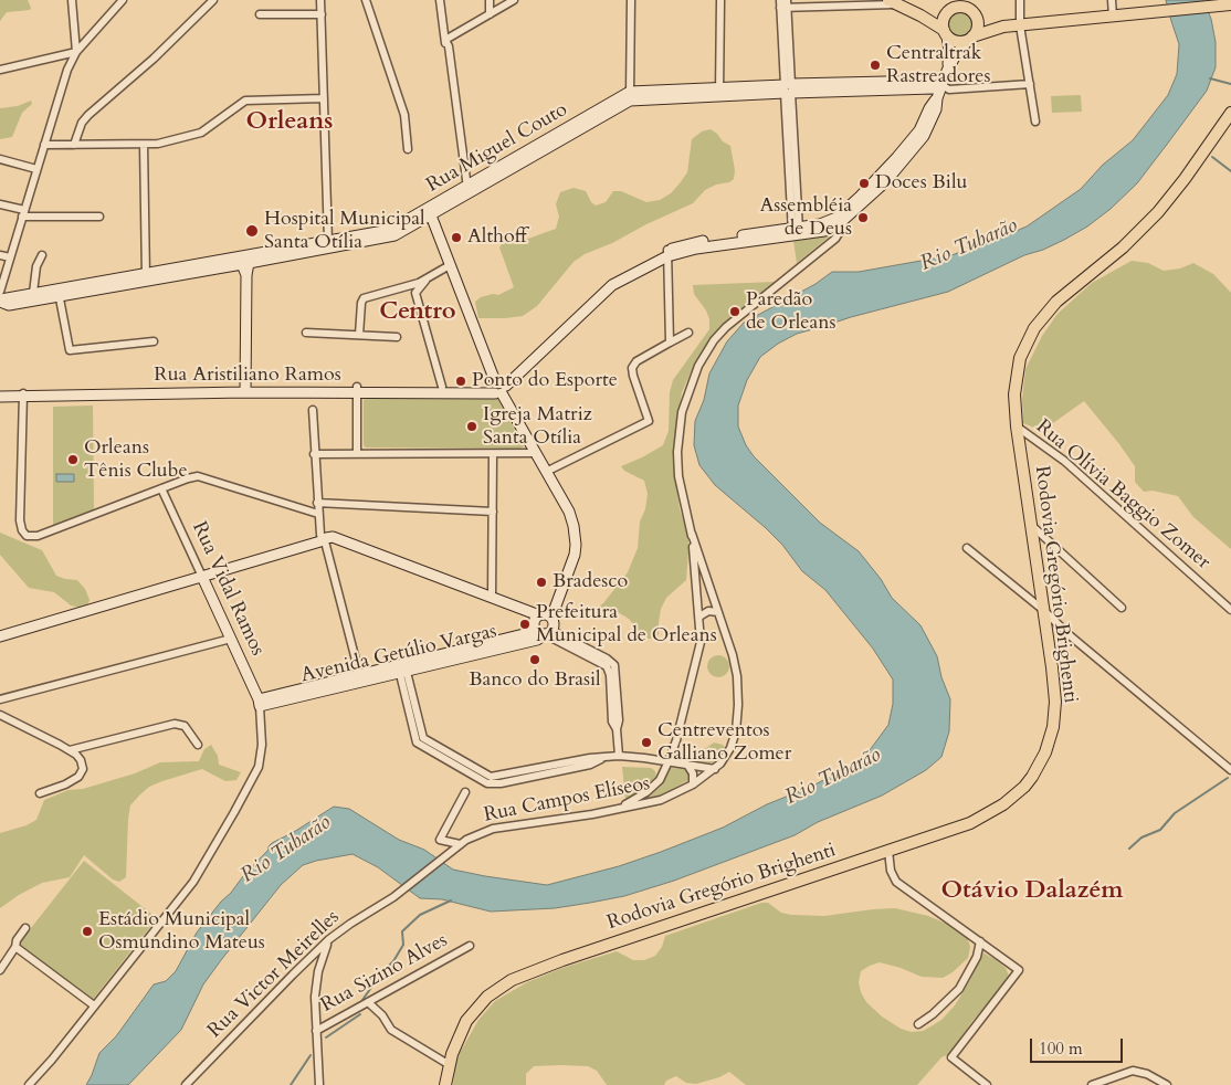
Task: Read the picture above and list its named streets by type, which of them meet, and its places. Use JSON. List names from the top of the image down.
{
  "streets": {
    "main road": ["Rodovia Gregório Brighenti"],
    "street": [
      "Rua Miguel Couto",
      "Rua Aristiliano Ramos",
      "Rua Olívia Baggio Zomer",
      "Rua Vidal Ramos",
      "Avenida Getúlio Vargas",
      "Rua Campos Elíseos",
      "Rua Sizino Alves",
      "Rua Victor Meirelles"
    ]
  },
  "crossings": [
    ["Rua Olívia Baggio Zomer", "Rodovia Gregório Brighenti"],
    ["Rua Vidal Ramos", "Avenida Getúlio Vargas"],
    ["Rua Campos Elíseos", "Rua Victor Meirelles"]
  ],
  "districts": ["Orleans", "Centro", "Otávio Dalazém"],
  "water": ["Rio Tubarão"],
  "places": [
    "Centraltrak Rastreadores",
    "Doces Bilu",
    "Assembléia de Deus",
    "Hospital Municipal Santa Otília",
    "Althoff",
    "Paredão de Orleans",
    "Ponto do Esporte",
    "Igreja Matriz Santa Otília",
    "Orleans Tênis Clube",
    "Bradesco",
    "Prefeitura Municipal de Orleans",
    "Banco do Brasil",
    "Centreventos Galliano Zomer",
    "Estádio Municipal Osmundino Mateus"
  ],
  "scale_bar": "100 m"
}
